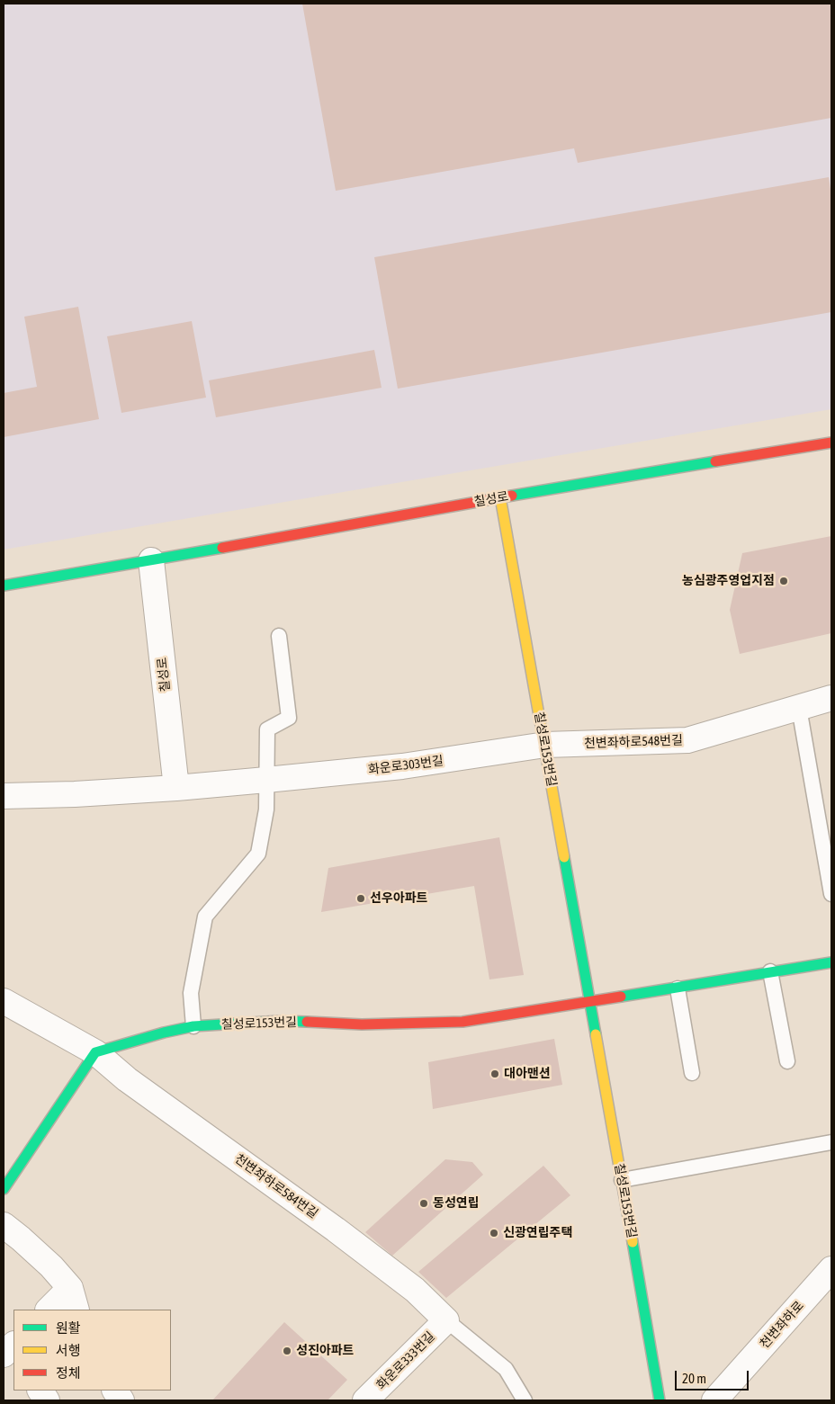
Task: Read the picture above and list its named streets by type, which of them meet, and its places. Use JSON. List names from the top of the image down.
{
  "streets": {
    "street": [
      "칠성로",
      "천변좌하로548번길",
      "칠성로153번길",
      "화운로303번길",
      "천변좌하로584번길",
      "천변좌하로",
      "화운로333번길"
    ]
  },
  "crossings": [
    ["칠성로", "칠성로153번길"],
    ["칠성로", "화운로303번길"],
    ["천변좌하로548번길", "칠성로153번길"],
    ["천변좌하로548번길", "화운로303번길"],
    ["칠성로153번길", "화운로303번길"],
    ["칠성로153번길", "천변좌하로584번길"],
    ["천변좌하로584번길", "화운로333번길"]
  ],
  "places": [
    "농심광주영업지점",
    "선우아파트",
    "대아맨션",
    "동성연립",
    "신광연립주택",
    "성진아파트"
  ],
  "legend": ["원활", "서행", "정체"],
  "scale_bar": "20 m"
}
